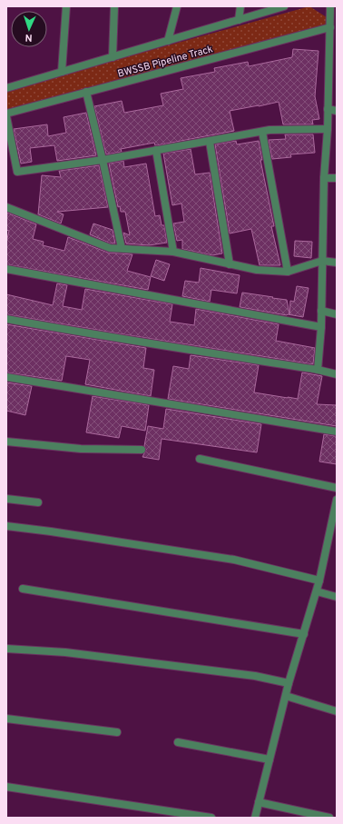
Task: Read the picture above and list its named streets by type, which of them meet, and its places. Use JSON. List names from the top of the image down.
{
  "streets": {
    "street": ["BWSSB Pipeline Track"]
  },
  "north": "bottom"
}
